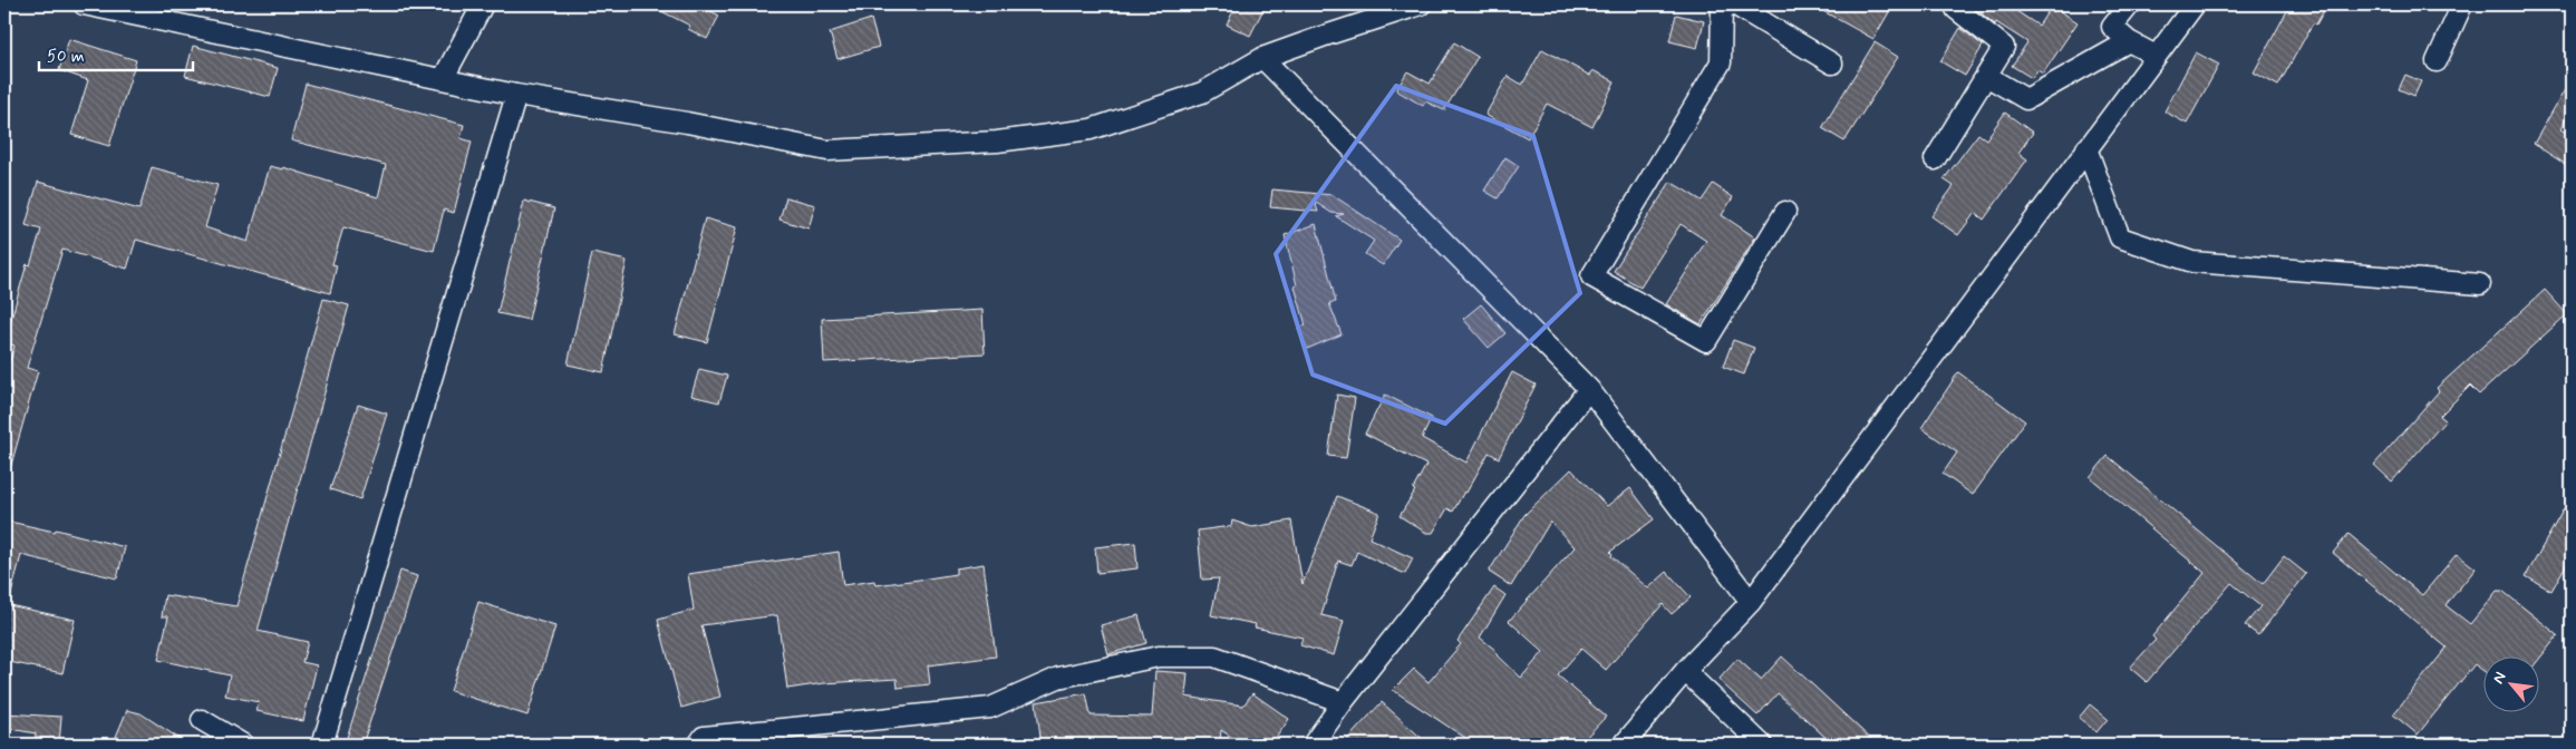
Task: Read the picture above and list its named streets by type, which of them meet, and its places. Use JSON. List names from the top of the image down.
{
  "scale_bar": "50 m",
  "north": "top left"
}
